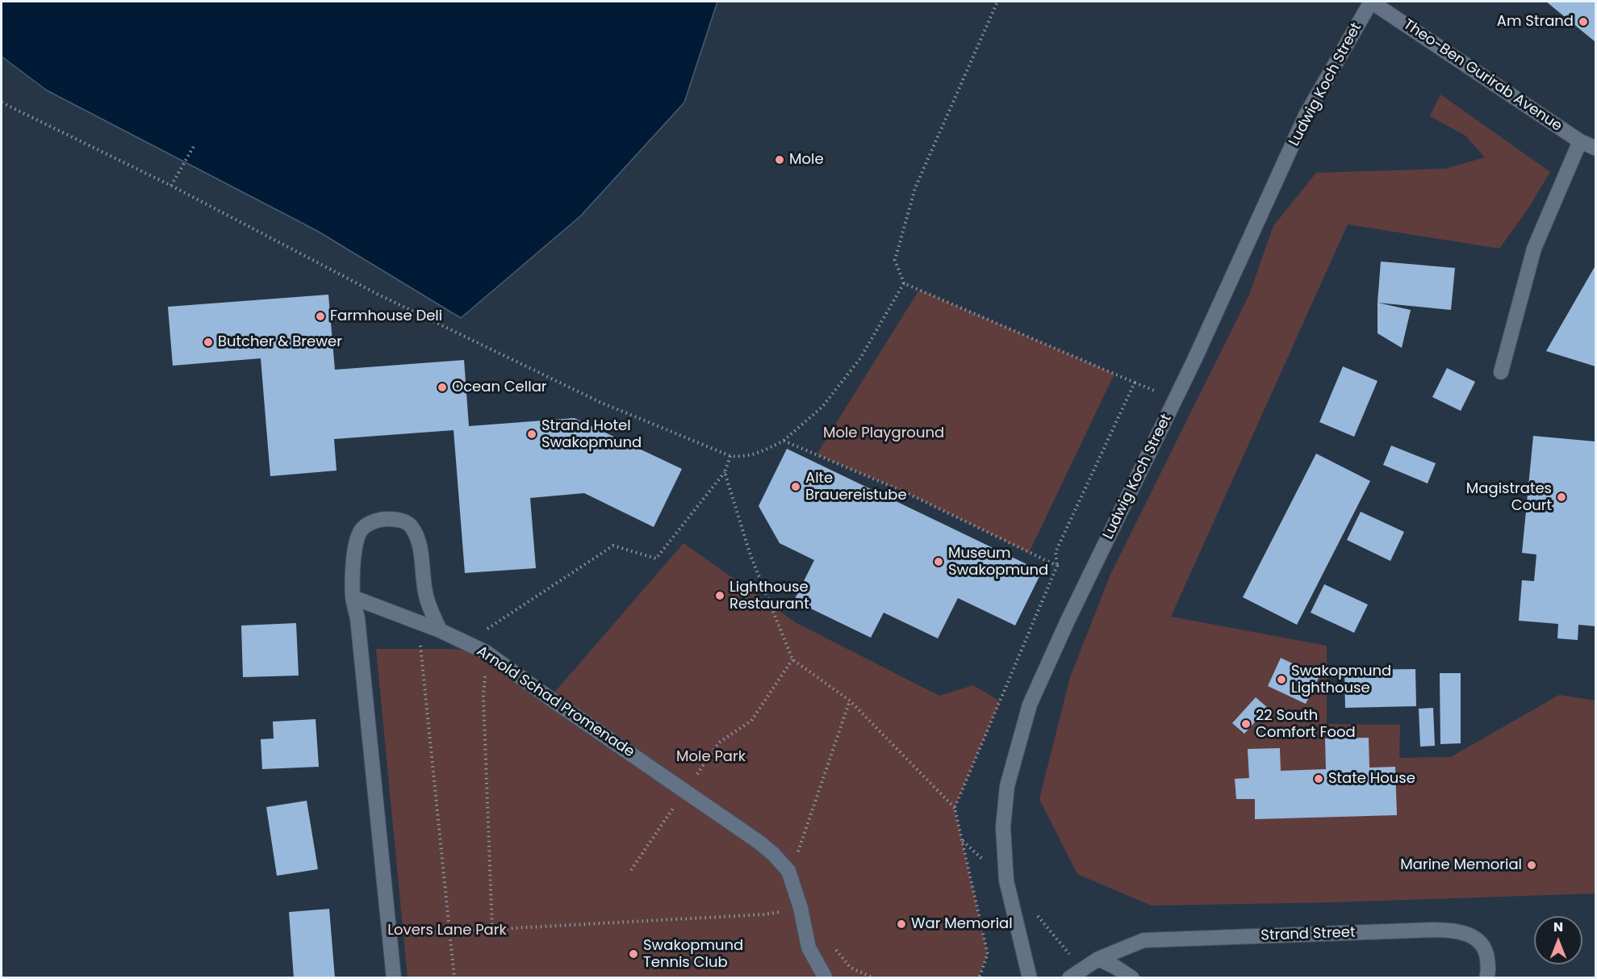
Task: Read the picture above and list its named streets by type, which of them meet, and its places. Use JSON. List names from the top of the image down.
{
  "streets": {
    "street": [
      "Theo-Ben Gurirab Avenue",
      "Ludwig Koch Street",
      "Arnold Schad Promenade",
      "Strand Street"
    ]
  },
  "crossings": [
    ["Theo-Ben Gurirab Avenue", "Ludwig Koch Street"]
  ],
  "parks": ["Mole Playground", "Mole Park", "Lovers Lane Park"],
  "places": [
    "Am Strand",
    "Mole",
    "Farmhouse Deli",
    "Butcher & Brewer",
    "Ocean Cellar",
    "Strand Hotel Swakopmund",
    "Alte Brauereistube",
    "Magistrates Court",
    "Museum Swakopmund",
    "Lighthouse Restaurant",
    "Swakopmund Lighthouse",
    "22 South Comfort Food",
    "State House",
    "Marine Memorial",
    "War Memorial",
    "Swakopmund Tennis Club"
  ],
  "north": "top"
}
